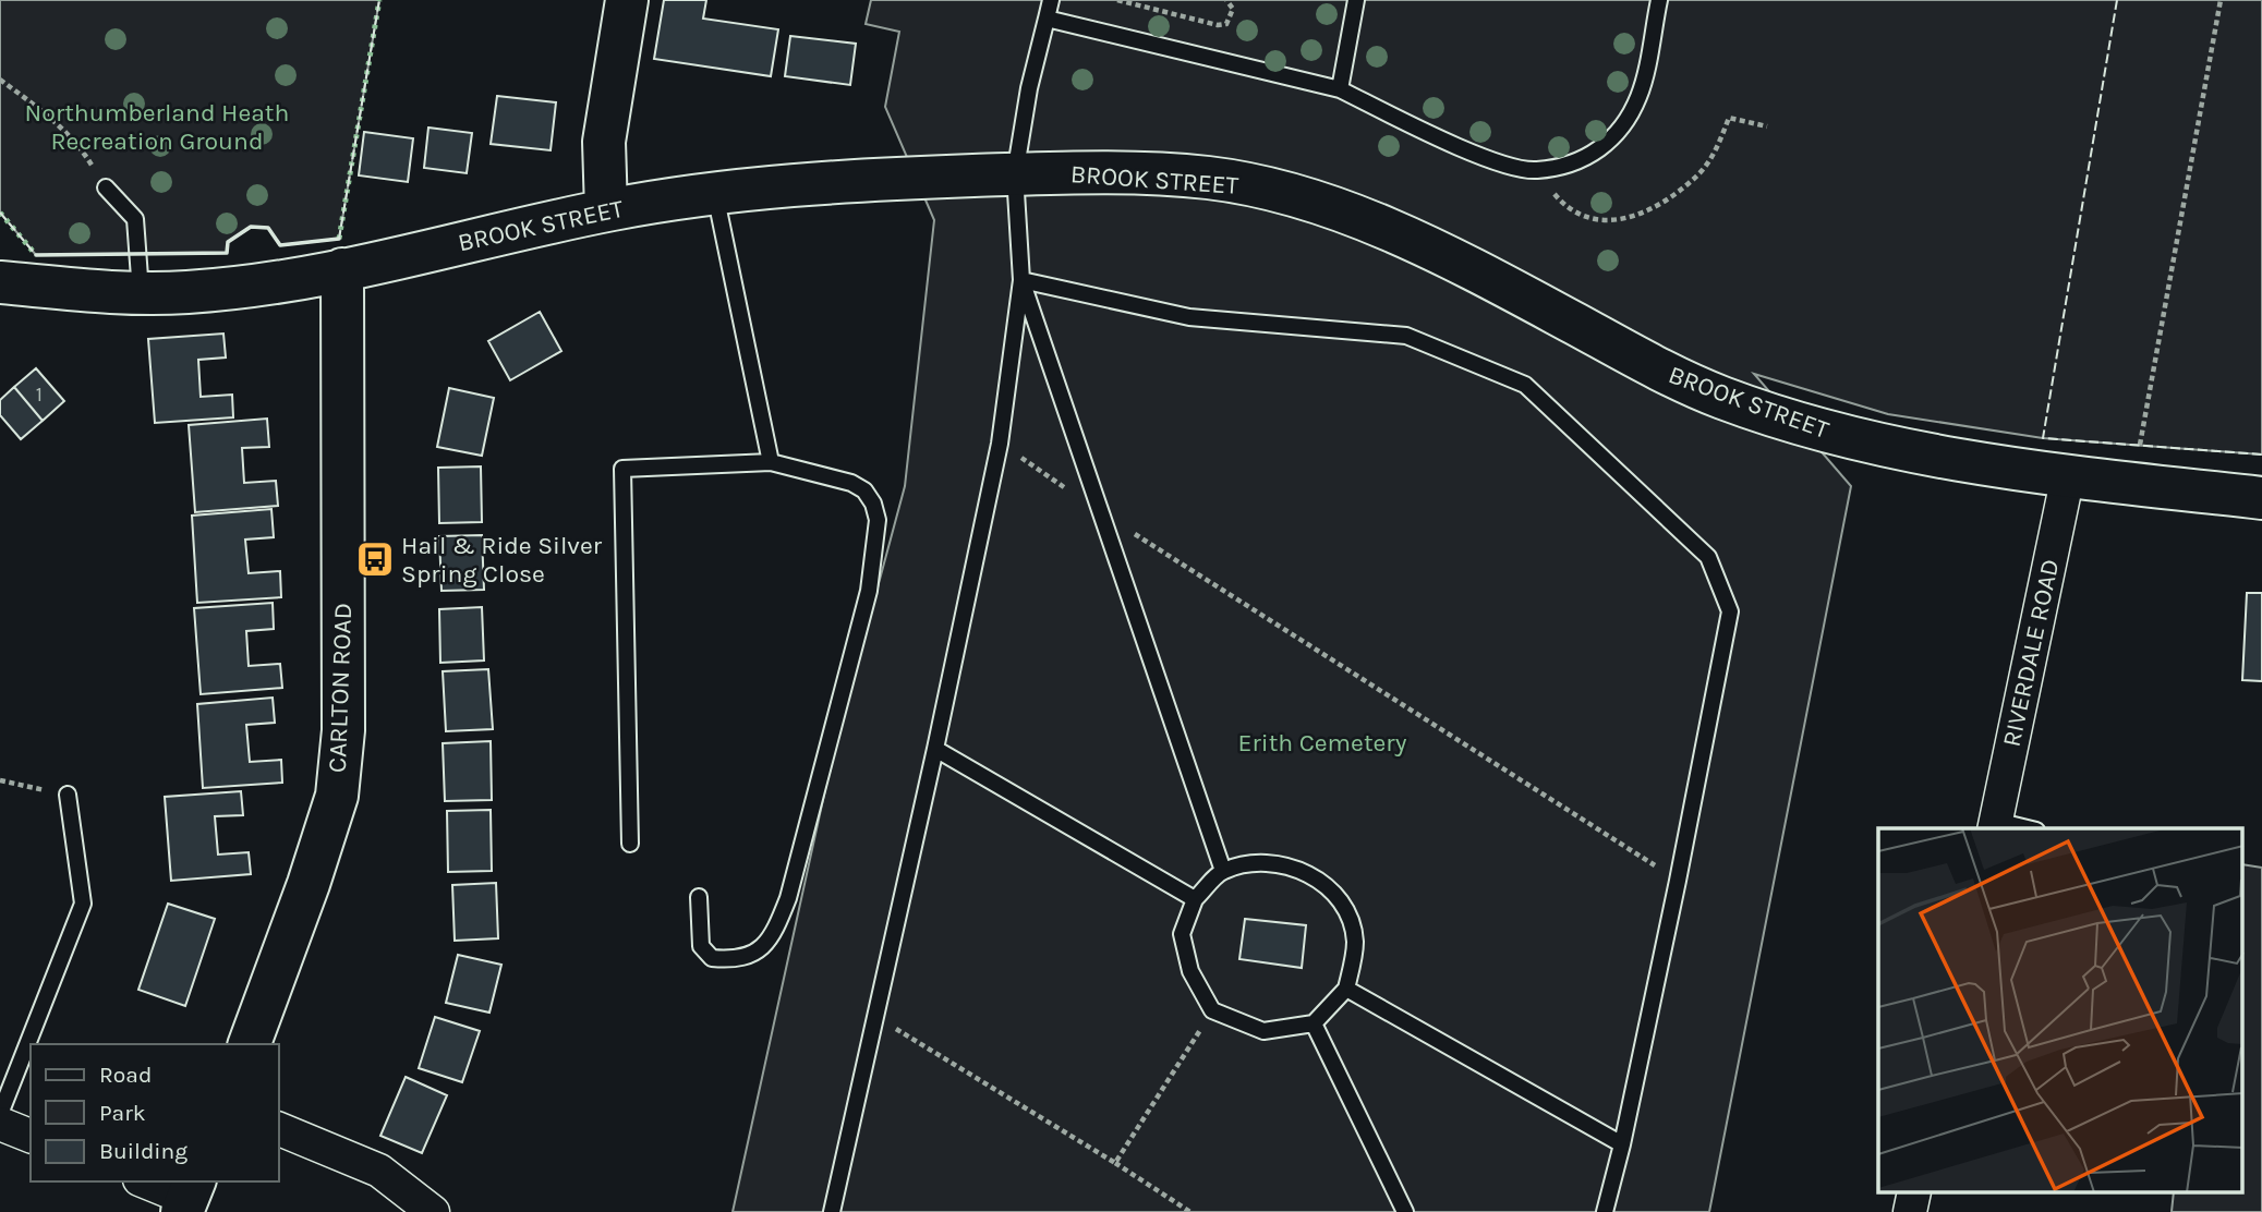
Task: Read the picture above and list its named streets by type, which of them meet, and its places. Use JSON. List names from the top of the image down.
{
  "streets": {
    "street": ["BROOK STREET", "RIVERDALE ROAD", "CARLTON ROAD"]
  },
  "crossings": [
    ["BROOK STREET", "RIVERDALE ROAD"],
    ["BROOK STREET", "CARLTON ROAD"]
  ],
  "parks": ["Northumberland Heath Recreation Ground", "Erith Cemetery"],
  "places": {
    "bus stop": ["Hail & Ride Silver Spring Close"]
  },
  "house_numbers": ["1"],
  "legend": ["Road", "Park", "Building"]
}
